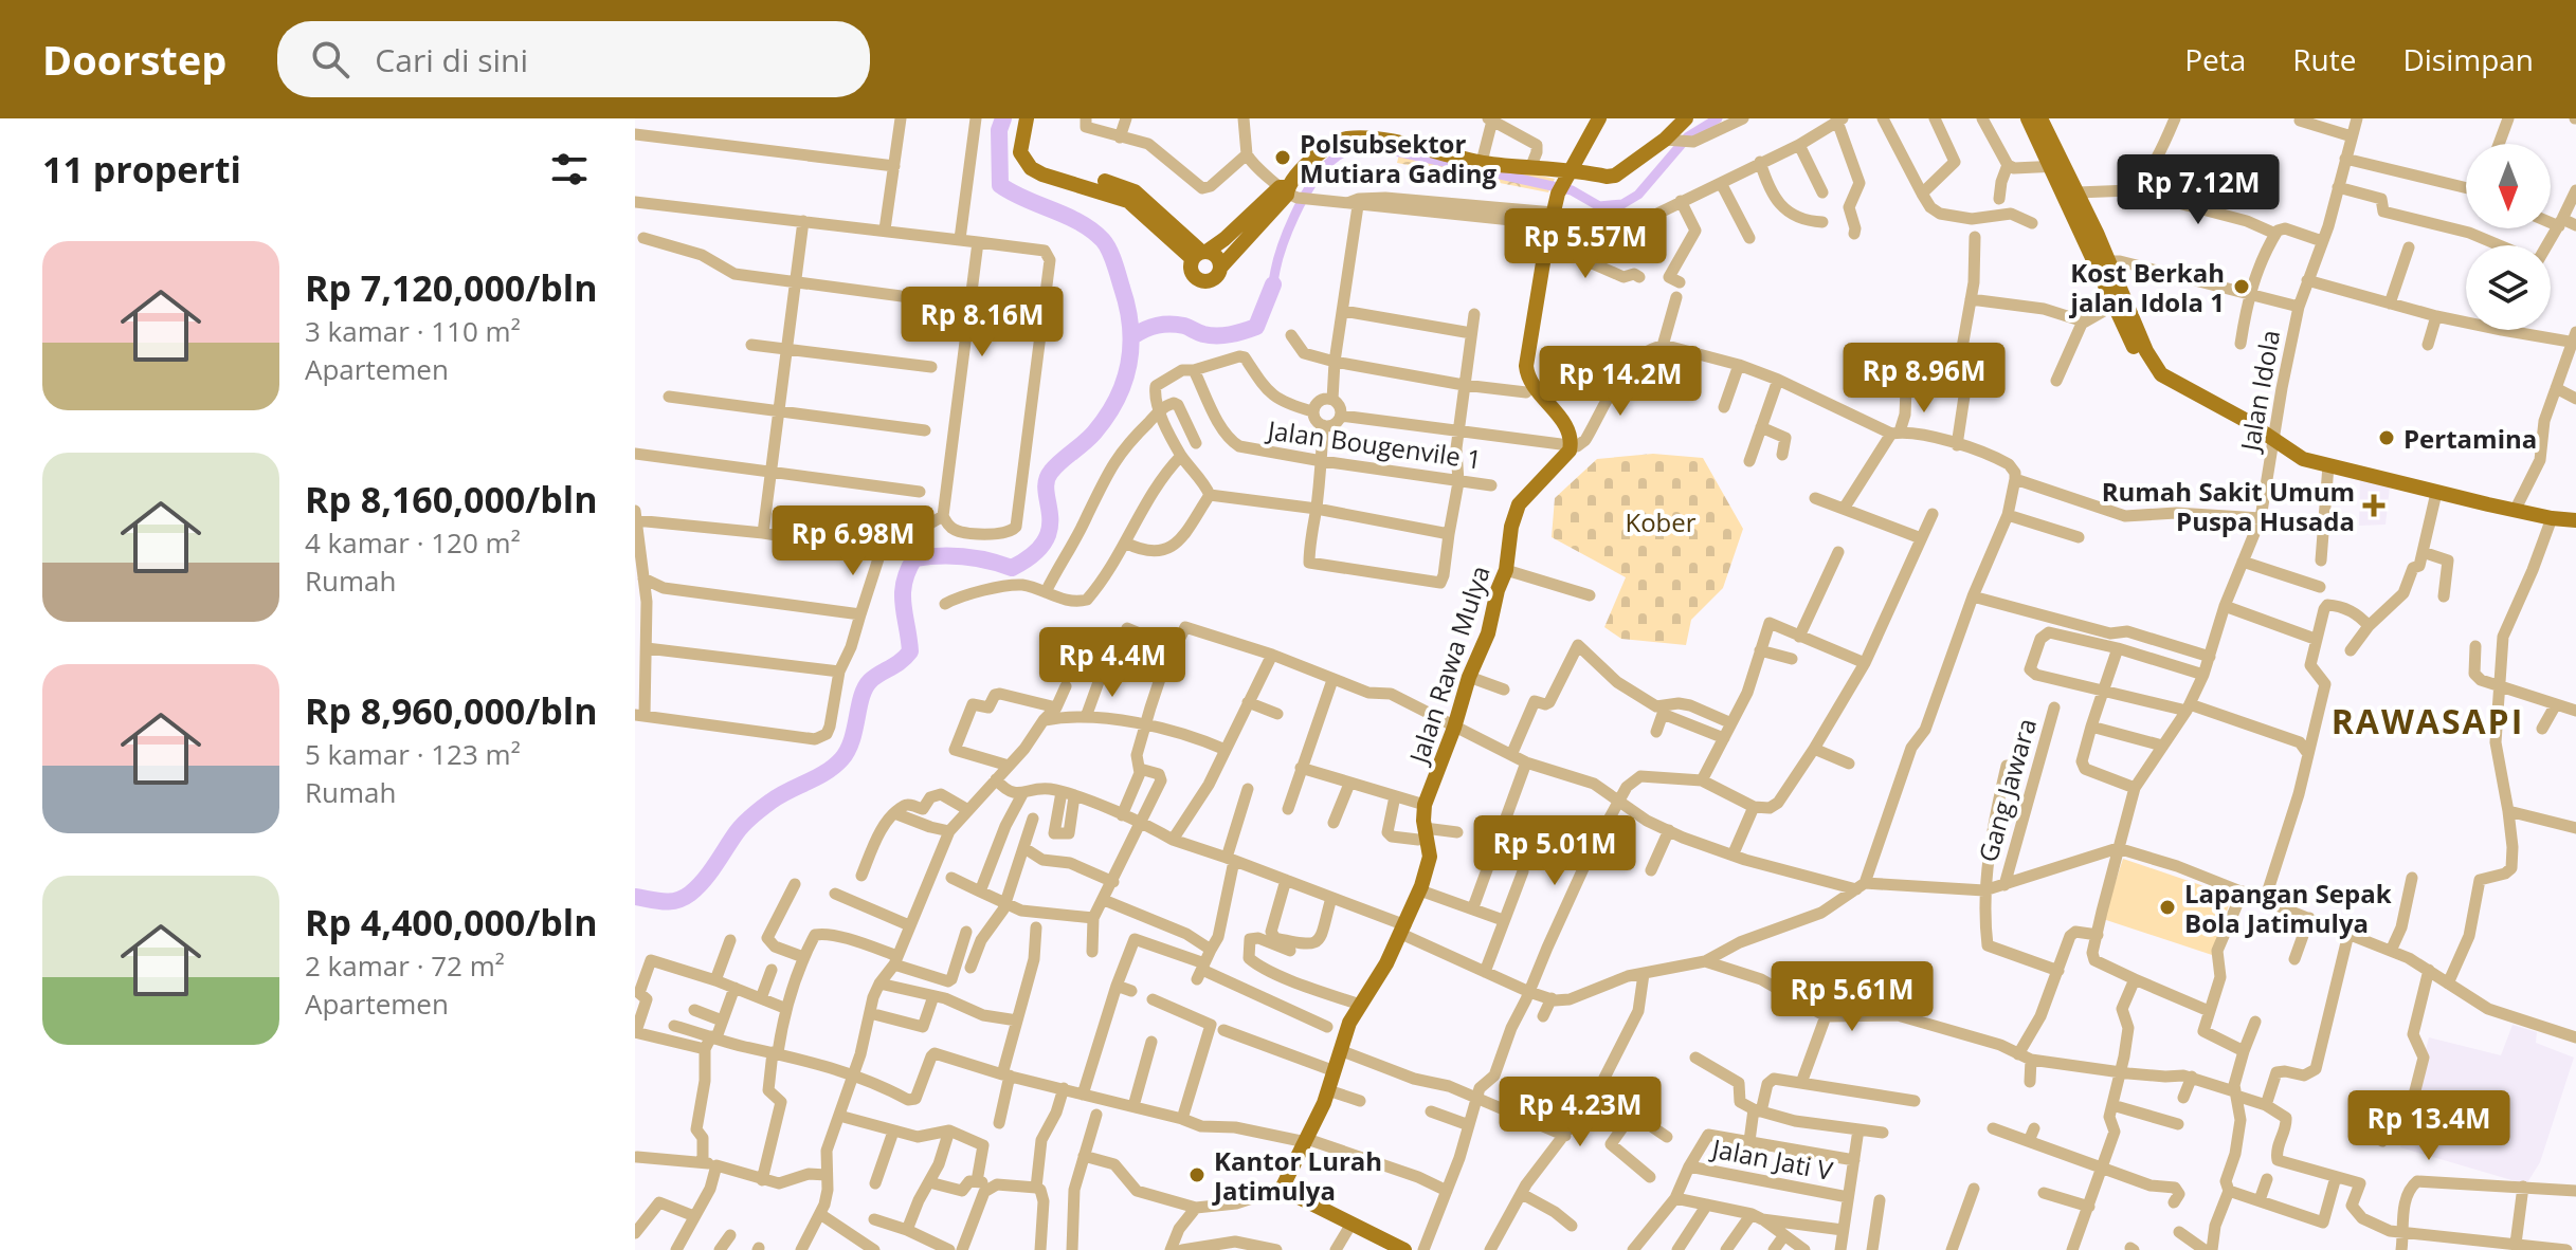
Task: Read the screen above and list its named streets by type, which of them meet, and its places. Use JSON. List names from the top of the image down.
{
  "streets": {
    "main road": ["Jalan Rawa Mulya"],
    "street": [
      "Jalan Idola",
      "Jalan Bougenvile 1",
      "Gang Jawara",
      "Jalan Jati V"
    ]
  },
  "districts": ["RAWASAPI"],
  "parks": ["Kober"],
  "places": {
    "other": [
      "Polsubsektor Mutiara Gading",
      "Kost Berkah jalan Idola 1",
      "Pertamina",
      "Lapangan Sepak Bola Jatimulya",
      "Kantor Lurah Jatimulya"
    ],
    "health": ["Rumah Sakit Umum Puspa Husada"]
  },
  "north": "bottom",
  "page": {
    "header": "Doorstep",
    "search": "Cari di sini",
    "nav": ["Peta", "Rute", "Disimpan"],
    "heading": "11 properti",
    "price": [
      "Rp 7.12M",
      "Rp 5.57M",
      "Rp 8.16M",
      "Rp 8.96M",
      "Rp 14.2M",
      "Rp 6.98M",
      "Rp 4.4M",
      "Rp 5.01M",
      "Rp 5.61M",
      "Rp 4.23M",
      "Rp 13.4M"
    ],
    "list": [
      {
        "name": "Rp 7,120,000/bln",
        "note": "3 kamar · 110 m² · Apartemen"
      },
      {
        "name": "Rp 8,160,000/bln",
        "note": "4 kamar · 120 m² · Rumah"
      },
      {
        "name": "Rp 8,960,000/bln",
        "note": "5 kamar · 123 m² · Rumah"
      },
      {
        "name": "Rp 4,400,000/bln",
        "note": "2 kamar · 72 m² · Apartemen"
      }
    ]
  }
}
